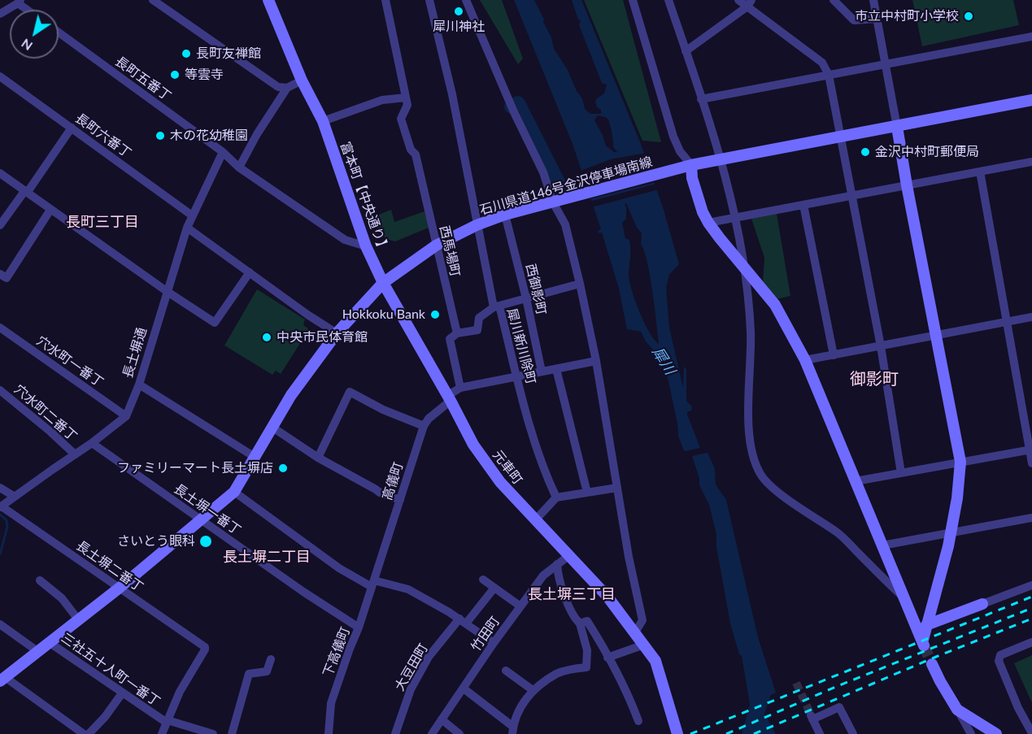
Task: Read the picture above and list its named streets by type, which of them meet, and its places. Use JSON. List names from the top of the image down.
{
  "streets": {
    "street": [
      "長町五番丁",
      "長町六番丁",
      "石川県道146号金沢停車場南線",
      "富本町【中央通り】",
      "西馬場町",
      "西御影町",
      "犀川新川除町",
      "長土塀通",
      "穴水町一番丁",
      "穴水町二番丁",
      "元車町",
      "高儀町",
      "長土塀一番丁",
      "長土塀二番丁",
      "竹田町",
      "下高儀町",
      "大豆田町",
      "三社五十人町一番丁"
    ]
  },
  "crossings": [
    ["長町五番丁", "富本町【中央通り】"],
    ["長町五番丁", "長土塀通"],
    ["長町六番丁", "長土塀通"],
    ["石川県道146号金沢停車場南線", "富本町【中央通り】"],
    ["石川県道146号金沢停車場南線", "西馬場町"],
    ["石川県道146号金沢停車場南線", "西御影町"],
    ["石川県道146号金沢停車場南線", "犀川新川除町"],
    ["石川県道146号金沢停車場南線", "元車町"],
    ["石川県道146号金沢停車場南線", "長土塀一番丁"],
    ["石川県道146号金沢停車場南線", "長土塀二番丁"],
    ["石川県道146号金沢停車場南線", "三社五十人町一番丁"],
    ["富本町【中央通り】", "元車町"],
    ["長土塀通", "穴水町一番丁"],
    ["元車町", "高儀町"],
    ["元車町", "竹田町"],
    ["高儀町", "下高儀町"],
    ["長土塀一番丁", "下高儀町"],
    ["長土塀二番丁", "三社五十人町一番丁"]
  ],
  "districts": [
    "長町三丁目",
    "御影町",
    "長土塀二丁目",
    "長土塀三丁目"
  ],
  "water": ["犀川"],
  "places": [
    "犀川神社",
    "市立中村町小学校",
    "長町友禅館",
    "等雲寺",
    "木の花幼稚園",
    "金沢中村町郵便局",
    "Hokkoku Bank",
    "中央市民体育館",
    "ファミリーマート長土塀店",
    "さいとう眼科"
  ],
  "north": "bottom left"
}
